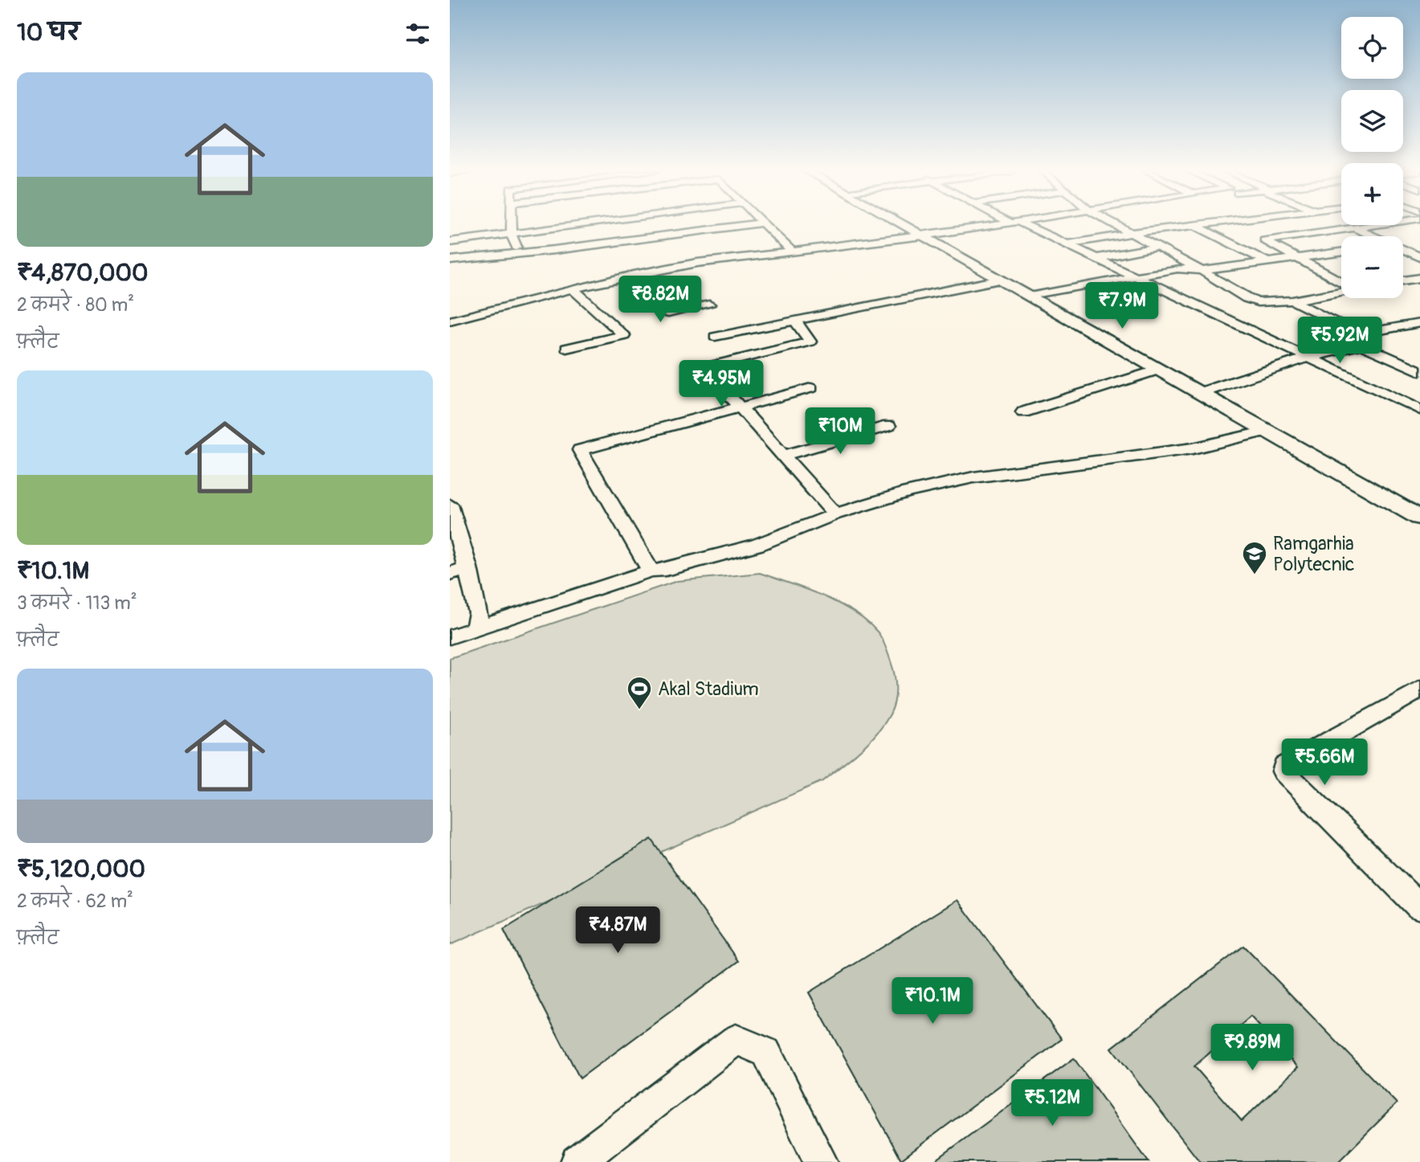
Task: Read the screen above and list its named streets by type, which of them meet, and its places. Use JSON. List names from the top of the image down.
{
  "places": {
    "school or university": ["Ramgarhia Polytecnic"],
    "sports": ["Akal Stadium"]
  },
  "page": {
    "heading": "10 घर",
    "map_buttons": ["+", "−"],
    "list": [
      {
        "name": "₹4,870,000",
        "note": "2 कमरे · 80 m² · फ़्लैट"
      },
      {
        "name": "₹10.1M",
        "note": "3 कमरे · 113 m² · फ़्लैट"
      },
      {
        "name": "₹5,120,000",
        "note": "2 कमरे · 62 m² · फ़्लैट"
      }
    ],
    "price": [
      "₹8.82M",
      "₹7.9M",
      "₹5.92M",
      "₹4.95M",
      "₹10M",
      "₹5.66M",
      "₹4.87M",
      "₹10.1M",
      "₹9.89M",
      "₹5.12M"
    ]
  }
}
